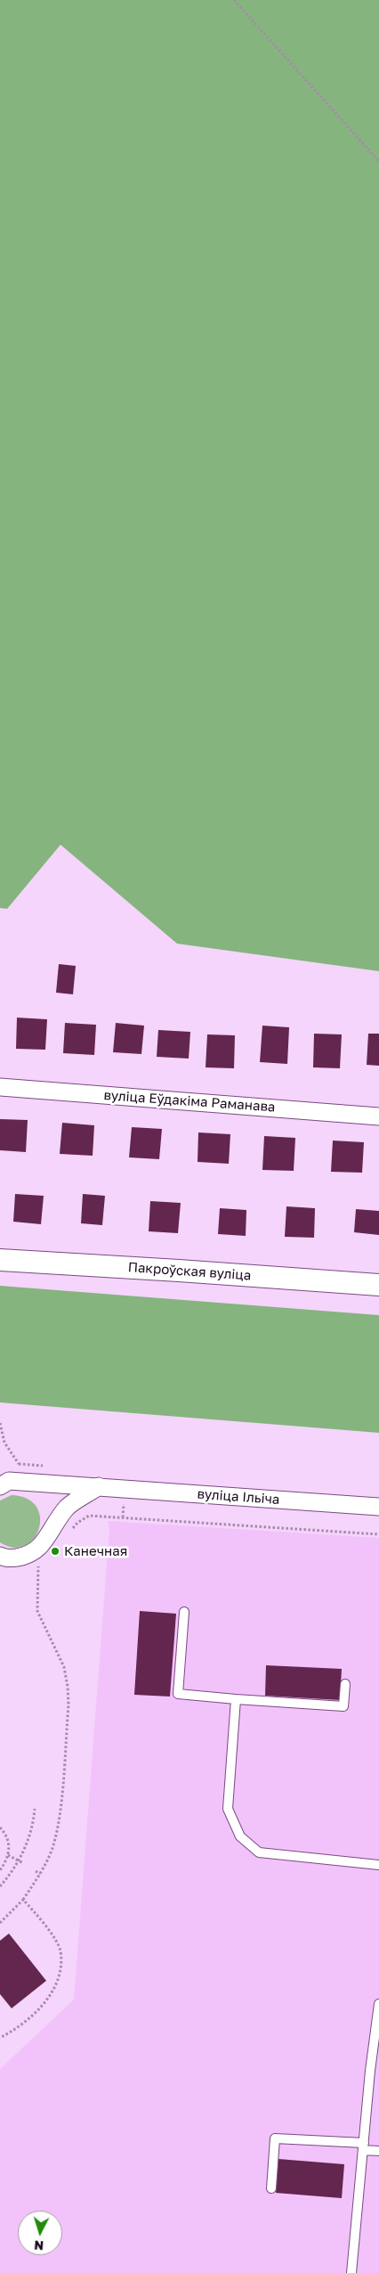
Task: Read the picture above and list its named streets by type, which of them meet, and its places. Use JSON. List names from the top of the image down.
{
  "streets": {
    "street": ["вуліца Еўдакіма Раманава", "Пакроўская вуліца", "вуліца Ільіча"]
  },
  "places": ["Канечная"],
  "north": "bottom"
}
